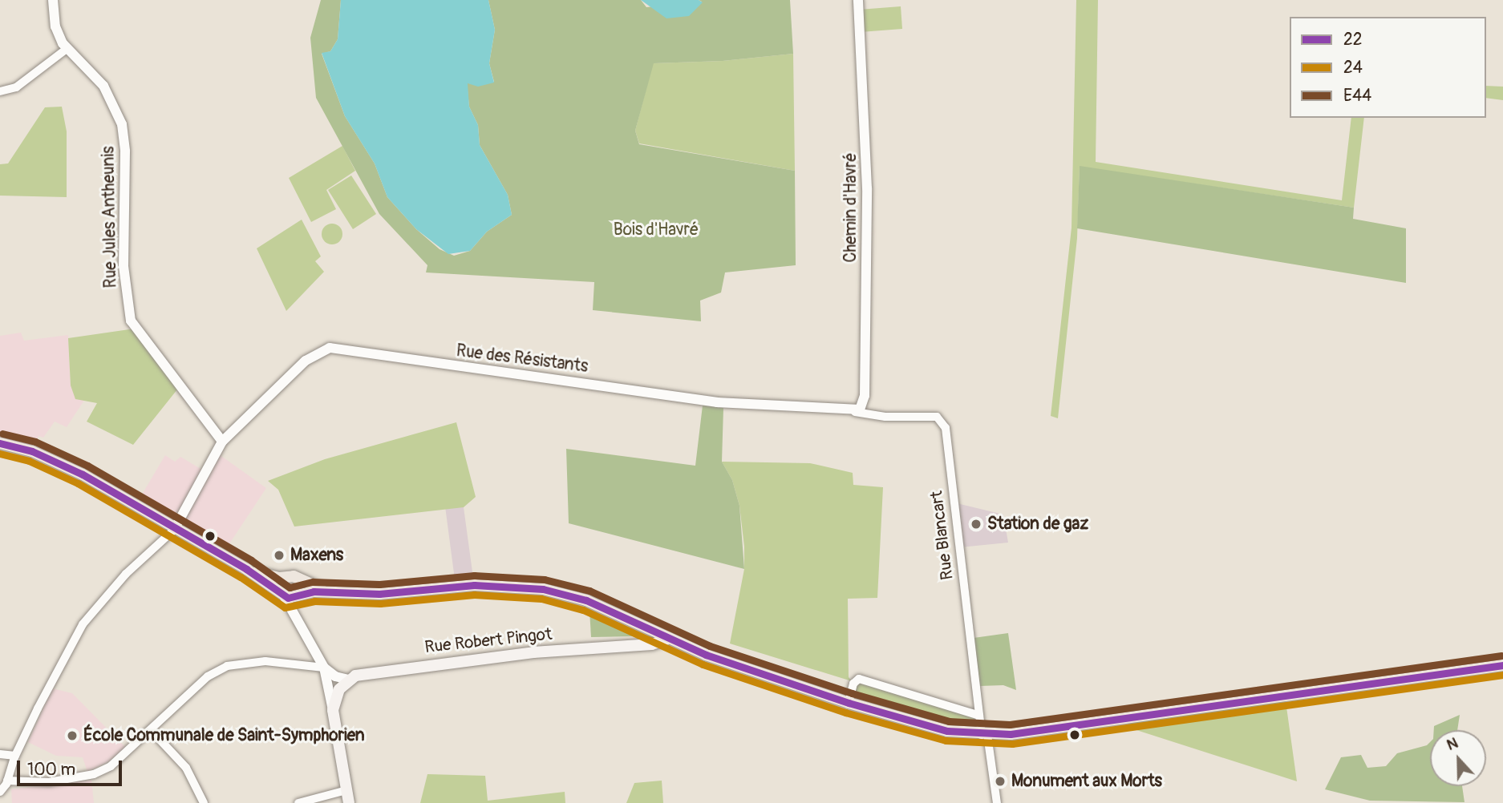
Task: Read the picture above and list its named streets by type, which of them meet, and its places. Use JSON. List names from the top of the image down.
{
  "streets": {
    "main road": ["Rue Robert Pingot"],
    "street": [
      "Chemin d'Havré",
      "Rue Jules Antheunis",
      "Rue des Résistants",
      "Rue Blancart"
    ]
  },
  "crossings": [
    ["Chemin d'Havré", "Rue des Résistants"],
    ["Chemin d'Havré", "Rue Blancart"],
    ["Rue Jules Antheunis", "Rue des Résistants"],
    ["Rue des Résistants", "Rue Blancart"]
  ],
  "parks": ["Bois d'Havré"],
  "places": [
    "Station de gaz",
    "Maxens",
    "École Communale de Saint-Symphorien",
    "Monument aux Morts"
  ],
  "lines": ["transit line E44", "transit line 22", "transit line 24"],
  "legend": ["22", "24", "E44"],
  "scale_bar": "100 m",
  "north": "top"
}
